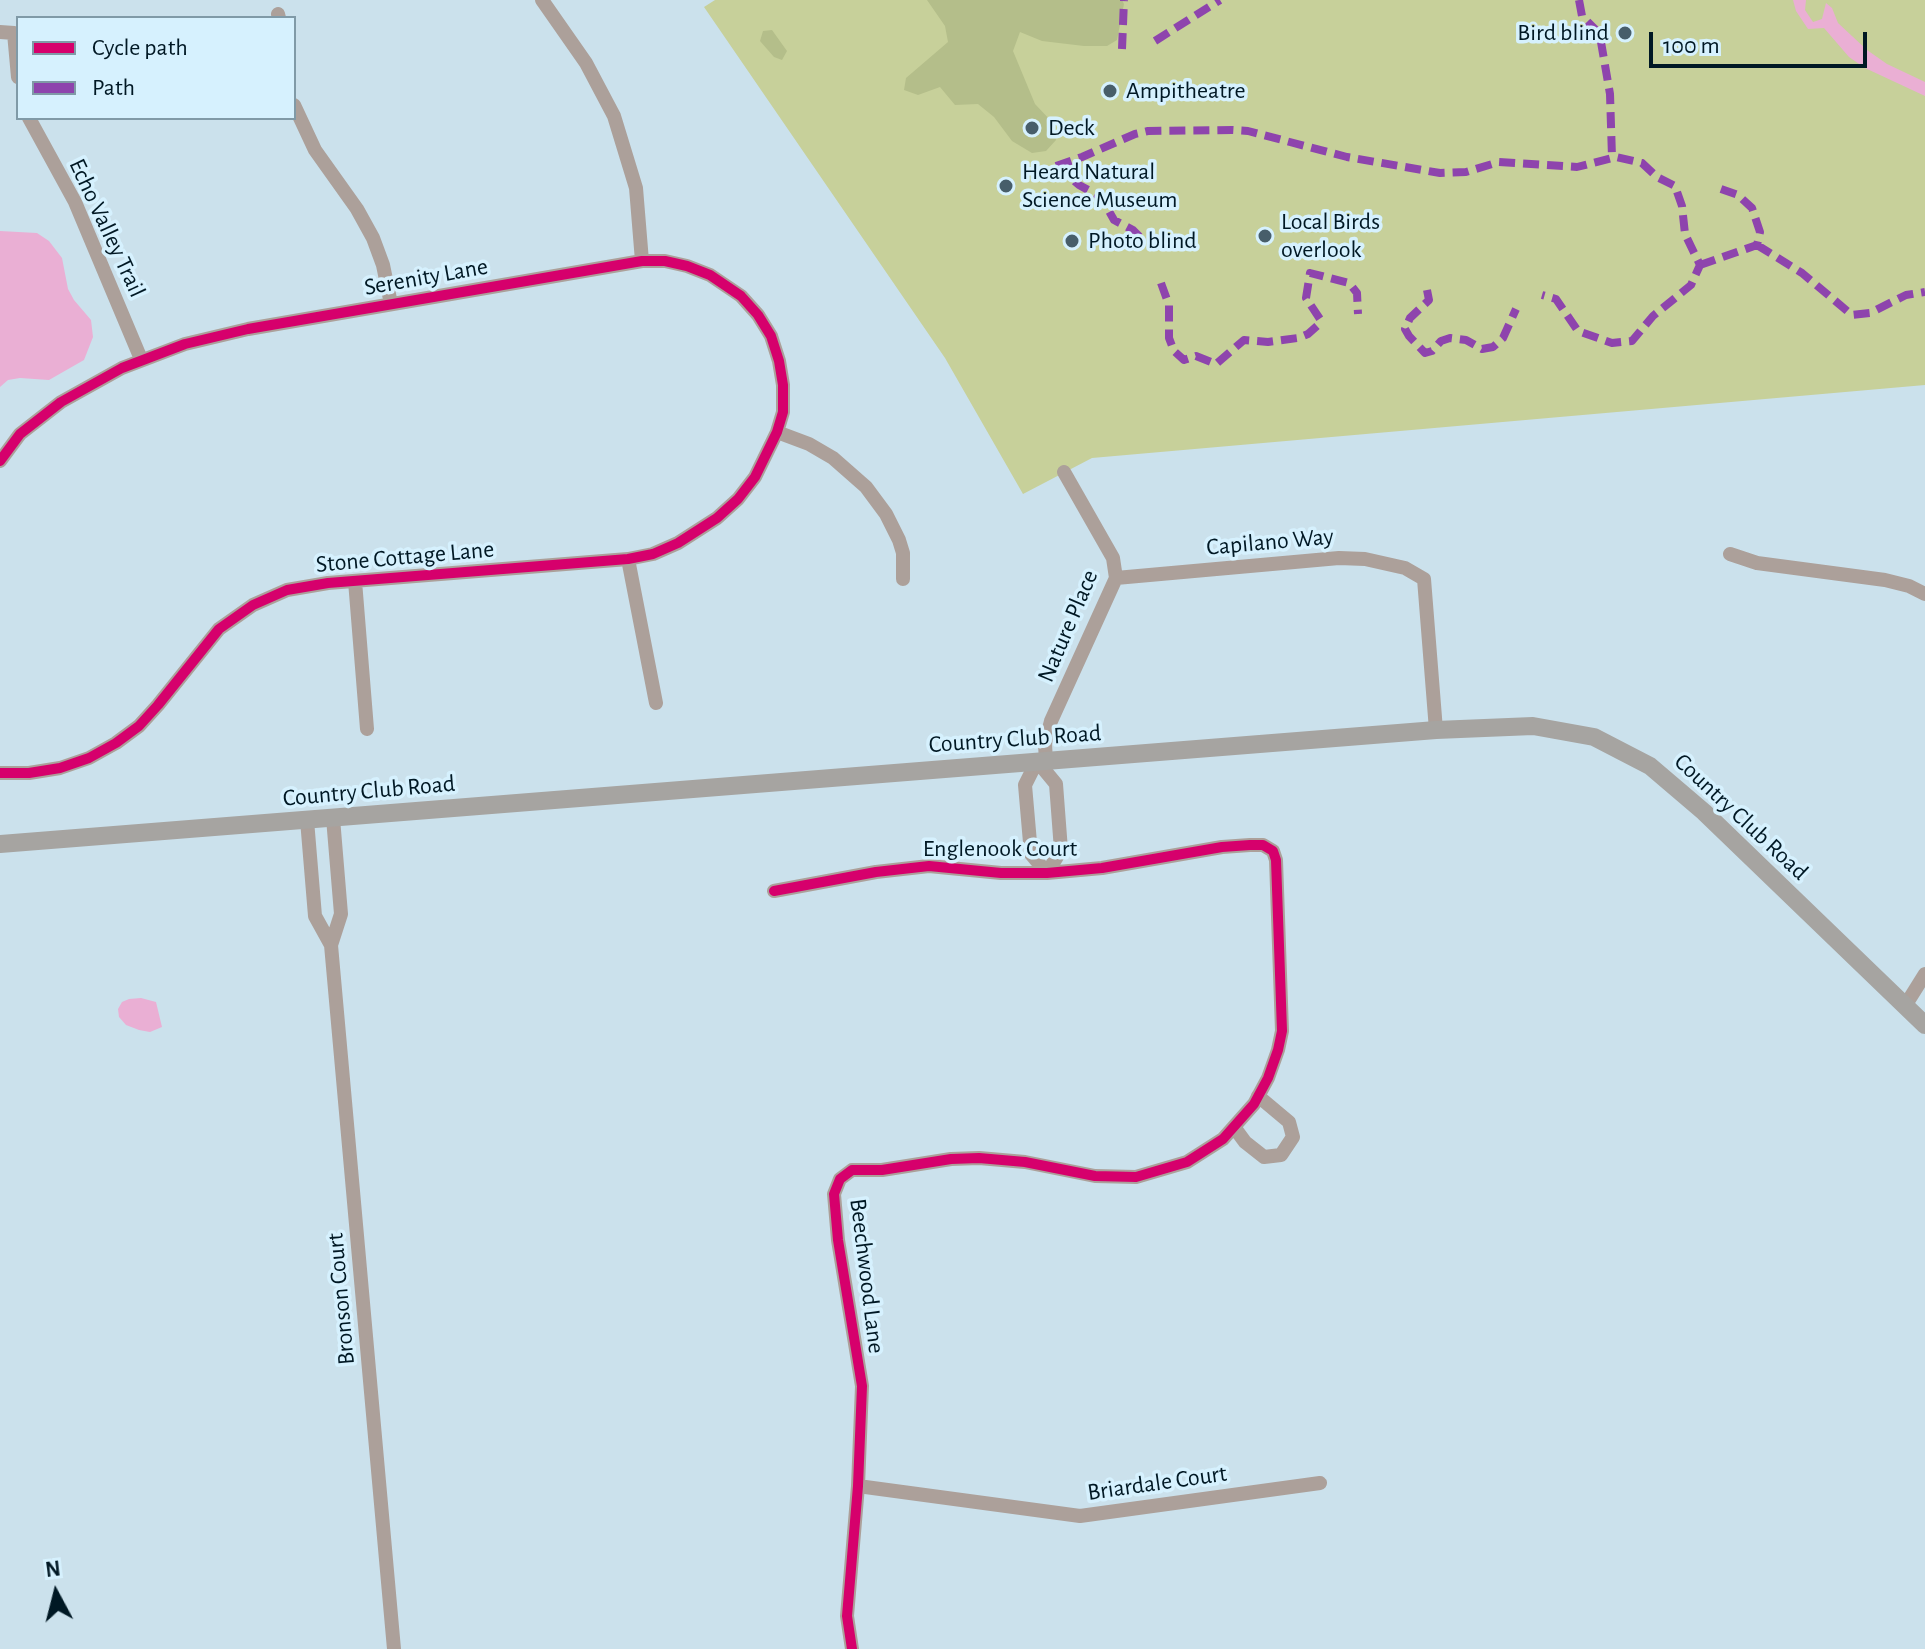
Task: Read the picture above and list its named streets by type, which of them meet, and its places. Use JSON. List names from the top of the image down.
{
  "streets": {
    "main road": ["Country Club Road"],
    "street": [
      "Echo Valley Trail",
      "Serenity Lane",
      "Capilano Way",
      "Stone Cottage Lane",
      "Nature Place",
      "Englenook Court",
      "Beechwood Lane",
      "Bronson Court",
      "Briardale Court"
    ]
  },
  "crossings": [
    ["Echo Valley Trail", "Serenity Lane"],
    ["Serenity Lane", "Stone Cottage Lane"],
    ["Capilano Way", "Nature Place"],
    ["Capilano Way", "Country Club Road"],
    ["Nature Place", "Country Club Road"],
    ["Nature Place", "Englenook Court"],
    ["Country Club Road", "Bronson Court"],
    ["Englenook Court", "Beechwood Lane"],
    ["Beechwood Lane", "Briardale Court"]
  ],
  "places": [
    "Bird blind",
    "Ampitheatre",
    "Deck",
    "Heard Natural Science Museum",
    "Local Birds overlook",
    "Photo blind"
  ],
  "legend": ["Cycle path", "Path"],
  "scale_bar": "100 m",
  "north": "top"
}
